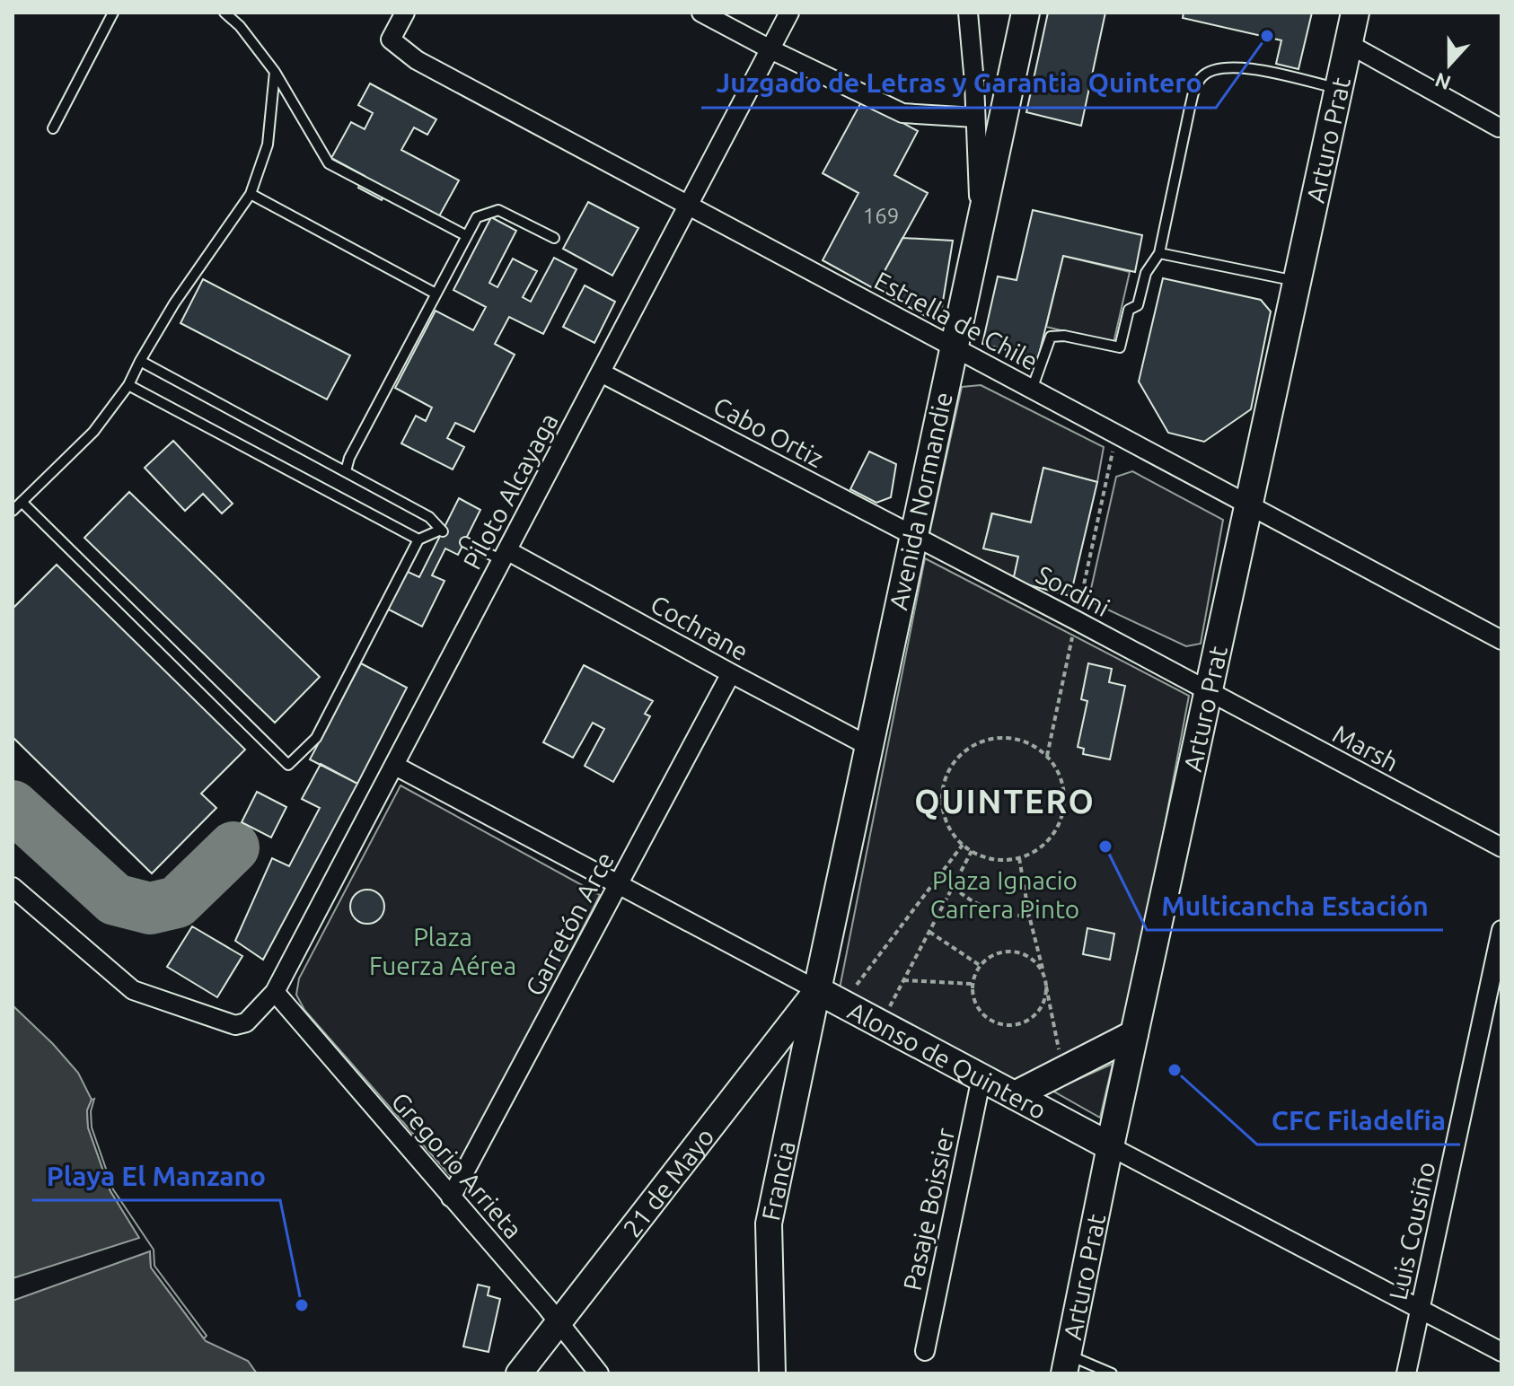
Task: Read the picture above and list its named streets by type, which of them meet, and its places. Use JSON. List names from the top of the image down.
{
  "streets": {
    "main road": ["Arturo Prat", "Avenida Normandie", "Alonso de Quintero"],
    "street": [
      "Estrella de Chile",
      "Cabo Ortiz",
      "Piloto Alcayaga",
      "Sordini",
      "Cochrane",
      "Marsh",
      "Garretón Arce",
      "Gregorio Arrieta",
      "Francia",
      "21 de Mayo",
      "Pasaje Boissier",
      "Luis Cousiño"
    ]
  },
  "crossings": [
    ["Arturo Prat", "Estrella de Chile"],
    ["Arturo Prat", "Sordini"],
    ["Arturo Prat", "Marsh"],
    ["Arturo Prat", "Alonso de Quintero"],
    ["Estrella de Chile", "Piloto Alcayaga"],
    ["Estrella de Chile", "Avenida Normandie"],
    ["Cabo Ortiz", "Piloto Alcayaga"],
    ["Cabo Ortiz", "Avenida Normandie"],
    ["Cabo Ortiz", "Sordini"],
    ["Piloto Alcayaga", "Cochrane"],
    ["Piloto Alcayaga", "Alonso de Quintero"],
    ["Piloto Alcayaga", "Gregorio Arrieta"],
    ["Avenida Normandie", "Sordini"],
    ["Avenida Normandie", "Cochrane"],
    ["Avenida Normandie", "Alonso de Quintero"],
    ["Avenida Normandie", "Francia"],
    ["Avenida Normandie", "21 de Mayo"],
    ["Sordini", "Marsh"],
    ["Cochrane", "Garretón Arce"],
    ["Garretón Arce", "Alonso de Quintero"],
    ["Garretón Arce", "Gregorio Arrieta"],
    ["Alonso de Quintero", "Francia"],
    ["Alonso de Quintero", "21 de Mayo"],
    ["Alonso de Quintero", "Pasaje Boissier"],
    ["Alonso de Quintero", "Luis Cousiño"],
    ["Gregorio Arrieta", "21 de Mayo"],
    ["Francia", "21 de Mayo"]
  ],
  "districts": ["QUINTERO"],
  "parks": ["Plaza Ignacio Carrera Pinto", "Plaza Fuerza Aérea"],
  "places": [
    "Juzgado de Letras y Garantia Quintero",
    "Multicancha Estación",
    "CFC Filadelfia",
    "Playa El Manzano"
  ],
  "house_numbers": ["169"],
  "north": "bottom"
}
